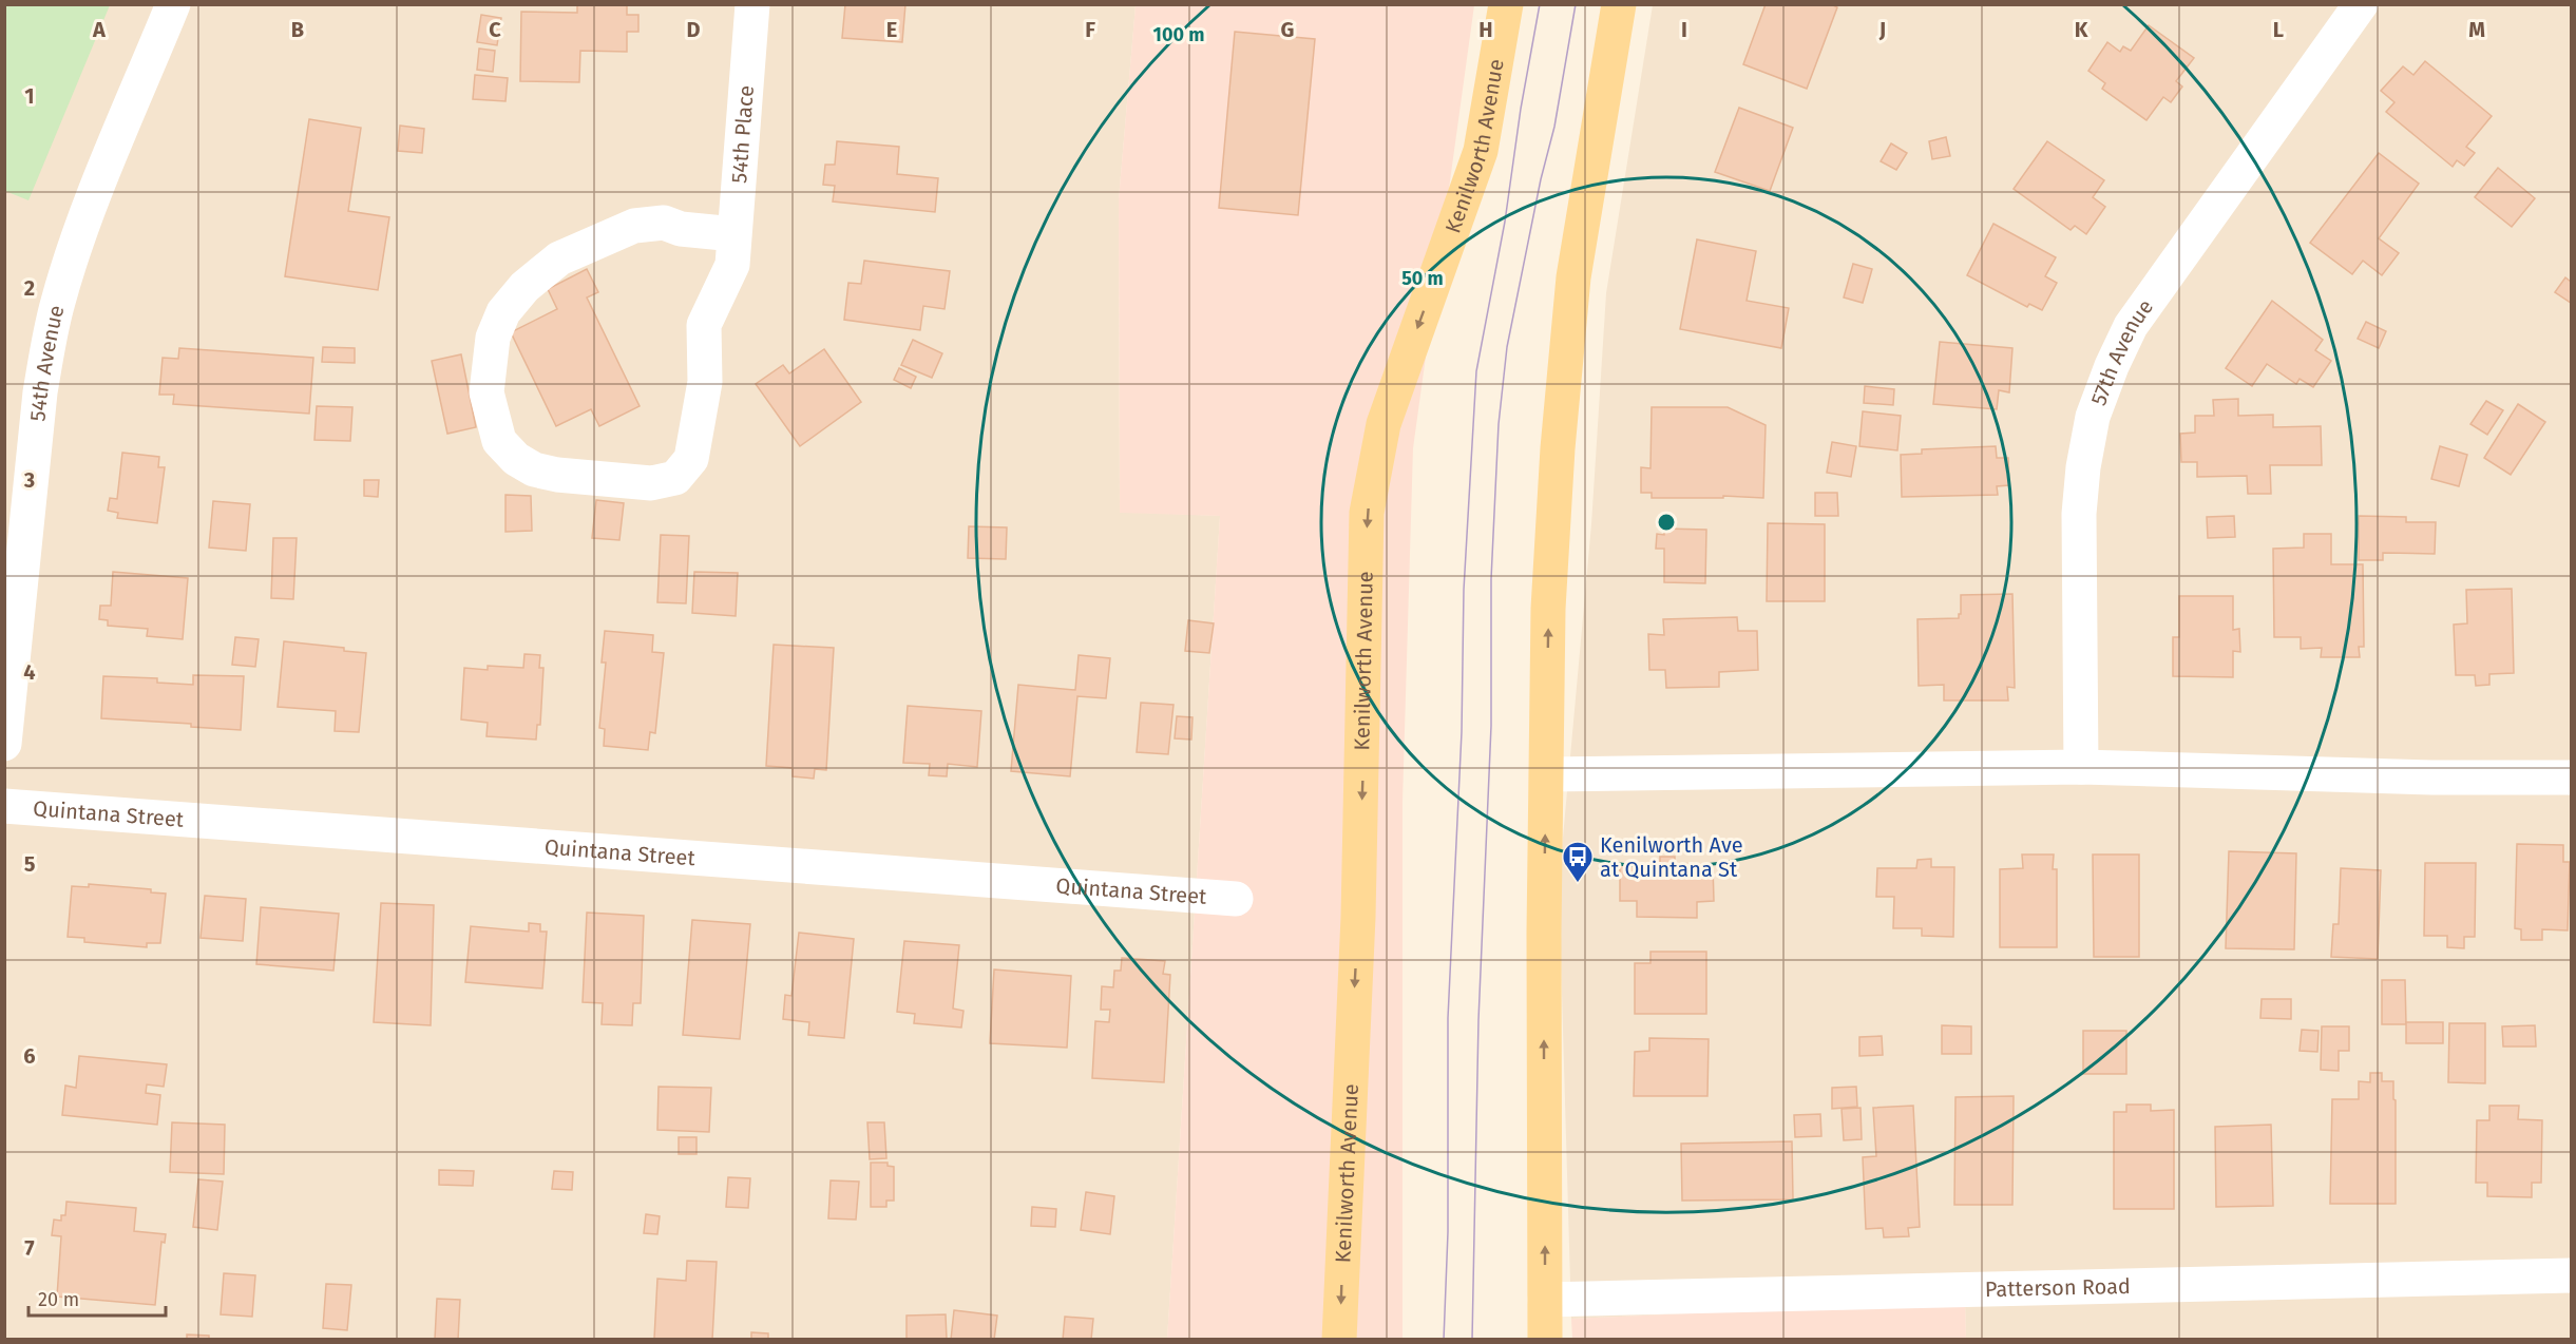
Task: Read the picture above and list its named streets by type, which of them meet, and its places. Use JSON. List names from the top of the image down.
{
  "streets": {
    "main road": ["Kenilworth Avenue"],
    "street": [
      "54th Place",
      "57th Avenue",
      "54th Avenue",
      "Quintana Street",
      "Patterson Road"
    ]
  },
  "places": {
    "bus stop": ["Kenilworth Ave at Quintana St"]
  },
  "scale_bar": "20 m",
  "grid": {
    "columns": [
      "A",
      "B",
      "C",
      "D",
      "E",
      "F",
      "G",
      "H",
      "I",
      "J",
      "K",
      "L",
      "M"
    ],
    "rows": [
      "1",
      "2",
      "3",
      "4",
      "5",
      "6",
      "7"
    ]
  },
  "rings": ["100 m", "50 m"]
}
